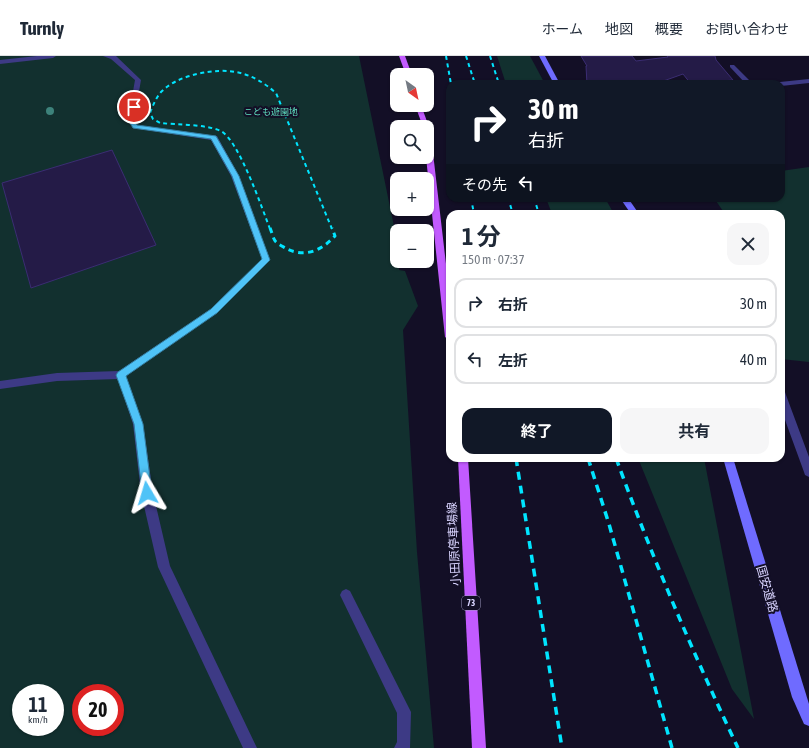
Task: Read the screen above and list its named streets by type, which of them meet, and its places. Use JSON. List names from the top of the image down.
{
  "streets": {
    "main road": ["小田原停車場線", "73"],
    "street": ["国安道路"]
  },
  "parks": ["こども遊園地"],
  "north": "bottom right",
  "page": {
    "header": "Turnly",
    "nav": [
      "ホーム",
      "地図",
      "概要",
      "お問い合わせ"
    ],
    "map_buttons": ["+", "−"],
    "turn": ["30 m", "右折"],
    "then": "その先",
    "heading": ["1 分", "150 m · 07:37"],
    "list": [
      {
        "name": "右折",
        "value": "30 m"
      },
      {
        "name": "左折",
        "value": "40 m"
      }
    ],
    "buttons": ["終了", "共有"],
    "speed": "11 km/h",
    "limit": "20"
  }
}
